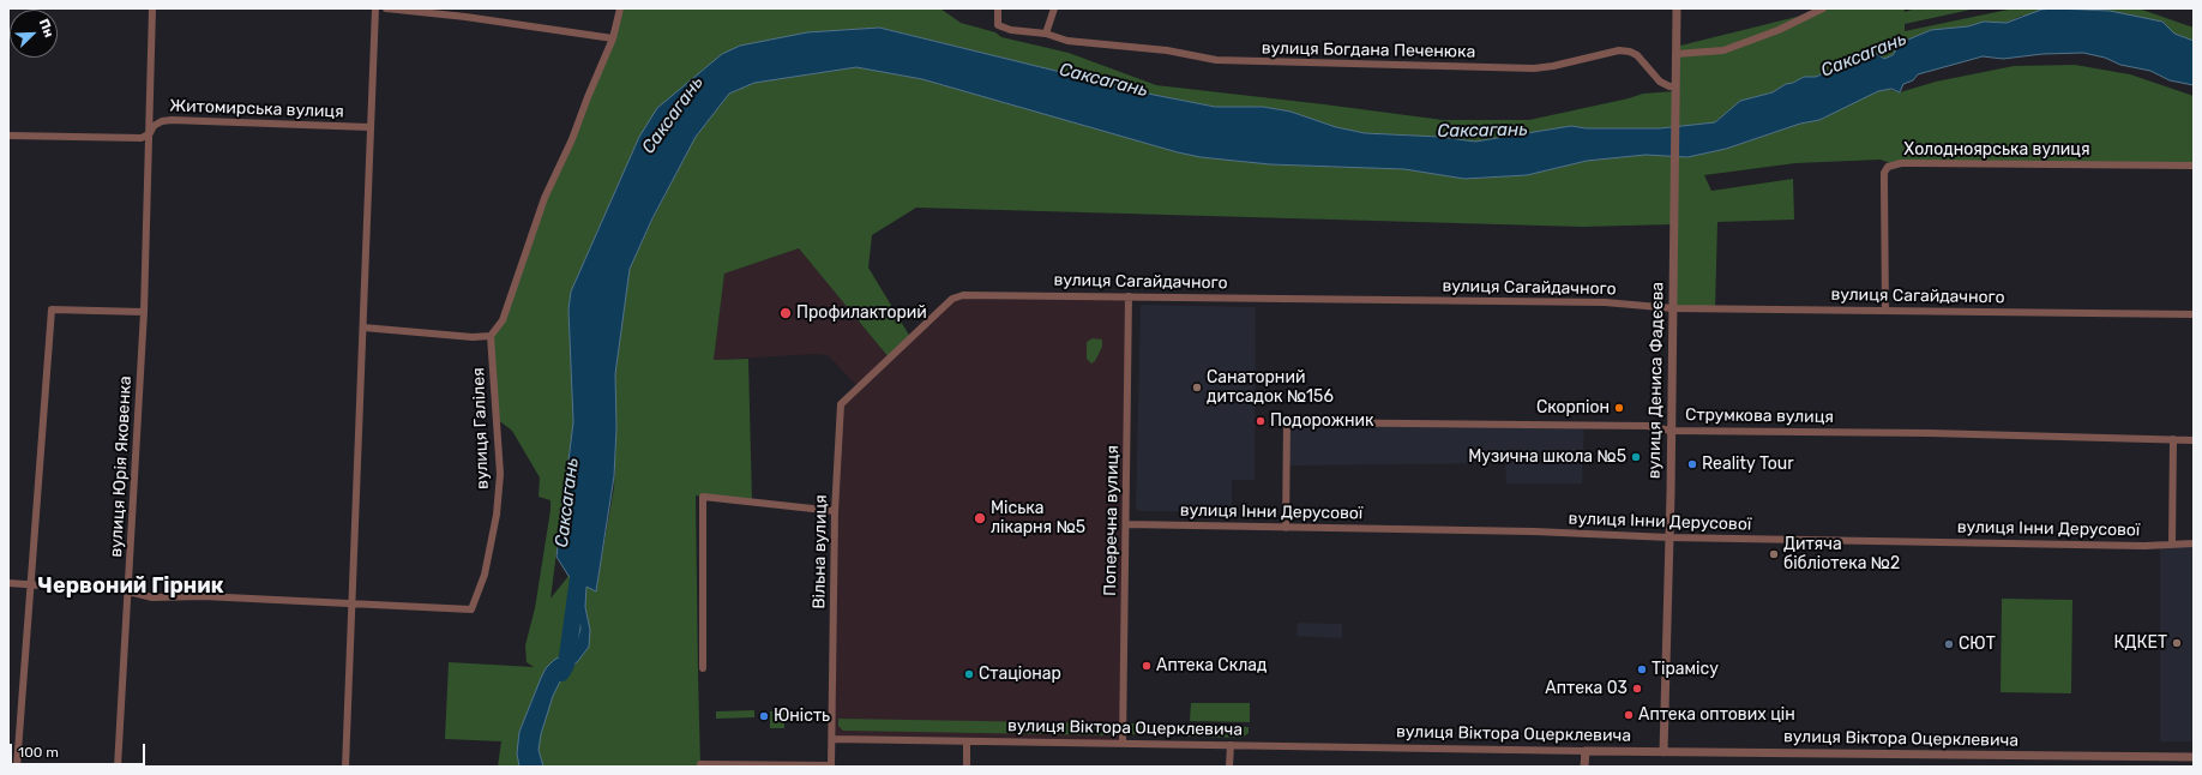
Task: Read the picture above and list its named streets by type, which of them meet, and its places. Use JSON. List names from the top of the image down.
{
  "streets": {
    "street": [
      "вулиця Богдана Печенюка",
      "Житомирська вулиця",
      "Холодноярська вулиця",
      "вулиця Сагайдачного",
      "вулиця Дениса Фадєєва",
      "Струмкова вулиця",
      "вулиця Галілея",
      "вулиця Юрія Яковенка",
      "вулиця Інни Дерусової",
      "Поперечна вулиця",
      "Вільна вулиця",
      "вулиця Віктора Оцерклевича"
    ]
  },
  "crossings": [
    ["вулиця Богдана Печенюка", "вулиця Дениса Фадєєва"],
    ["Житомирська вулиця", "вулиця Юрія Яковенка"],
    ["Холодноярська вулиця", "вулиця Сагайдачного"],
    ["вулиця Сагайдачного", "вулиця Дениса Фадєєва"],
    ["вулиця Сагайдачного", "Поперечна вулиця"],
    ["вулиця Сагайдачного", "Вільна вулиця"],
    ["вулиця Дениса Фадєєва", "Струмкова вулиця"],
    ["вулиця Дениса Фадєєва", "вулиця Інни Дерусової"],
    ["вулиця Дениса Фадєєва", "вулиця Віктора Оцерклевича"],
    ["Струмкова вулиця", "вулиця Інни Дерусової"],
    ["вулиця Галілея", "вулиця Юрія Яковенка"],
    ["вулиця Інни Дерусової", "Поперечна вулиця"],
    ["Поперечна вулиця", "вулиця Віктора Оцерклевича"],
    ["Вільна вулиця", "вулиця Віктора Оцерклевича"]
  ],
  "districts": ["Червоний Гірник"],
  "water": ["Саксагань"],
  "places": [
    "Профилакторий",
    "Санаторний дитсадок №156",
    "Скорпіон",
    "Подорожник",
    "Музична школа №5",
    "Reality Tour",
    "Міська лікарня №5",
    "Дитяча бібліотека №2",
    "КДКЕТ",
    "СЮТ",
    "Аптека Склад",
    "Тірамісу",
    "Стаціонар",
    "Аптека 03",
    "Аптека оптових цін",
    "Юність"
  ],
  "scale_bar": "100 m",
  "north": "top right"
}
